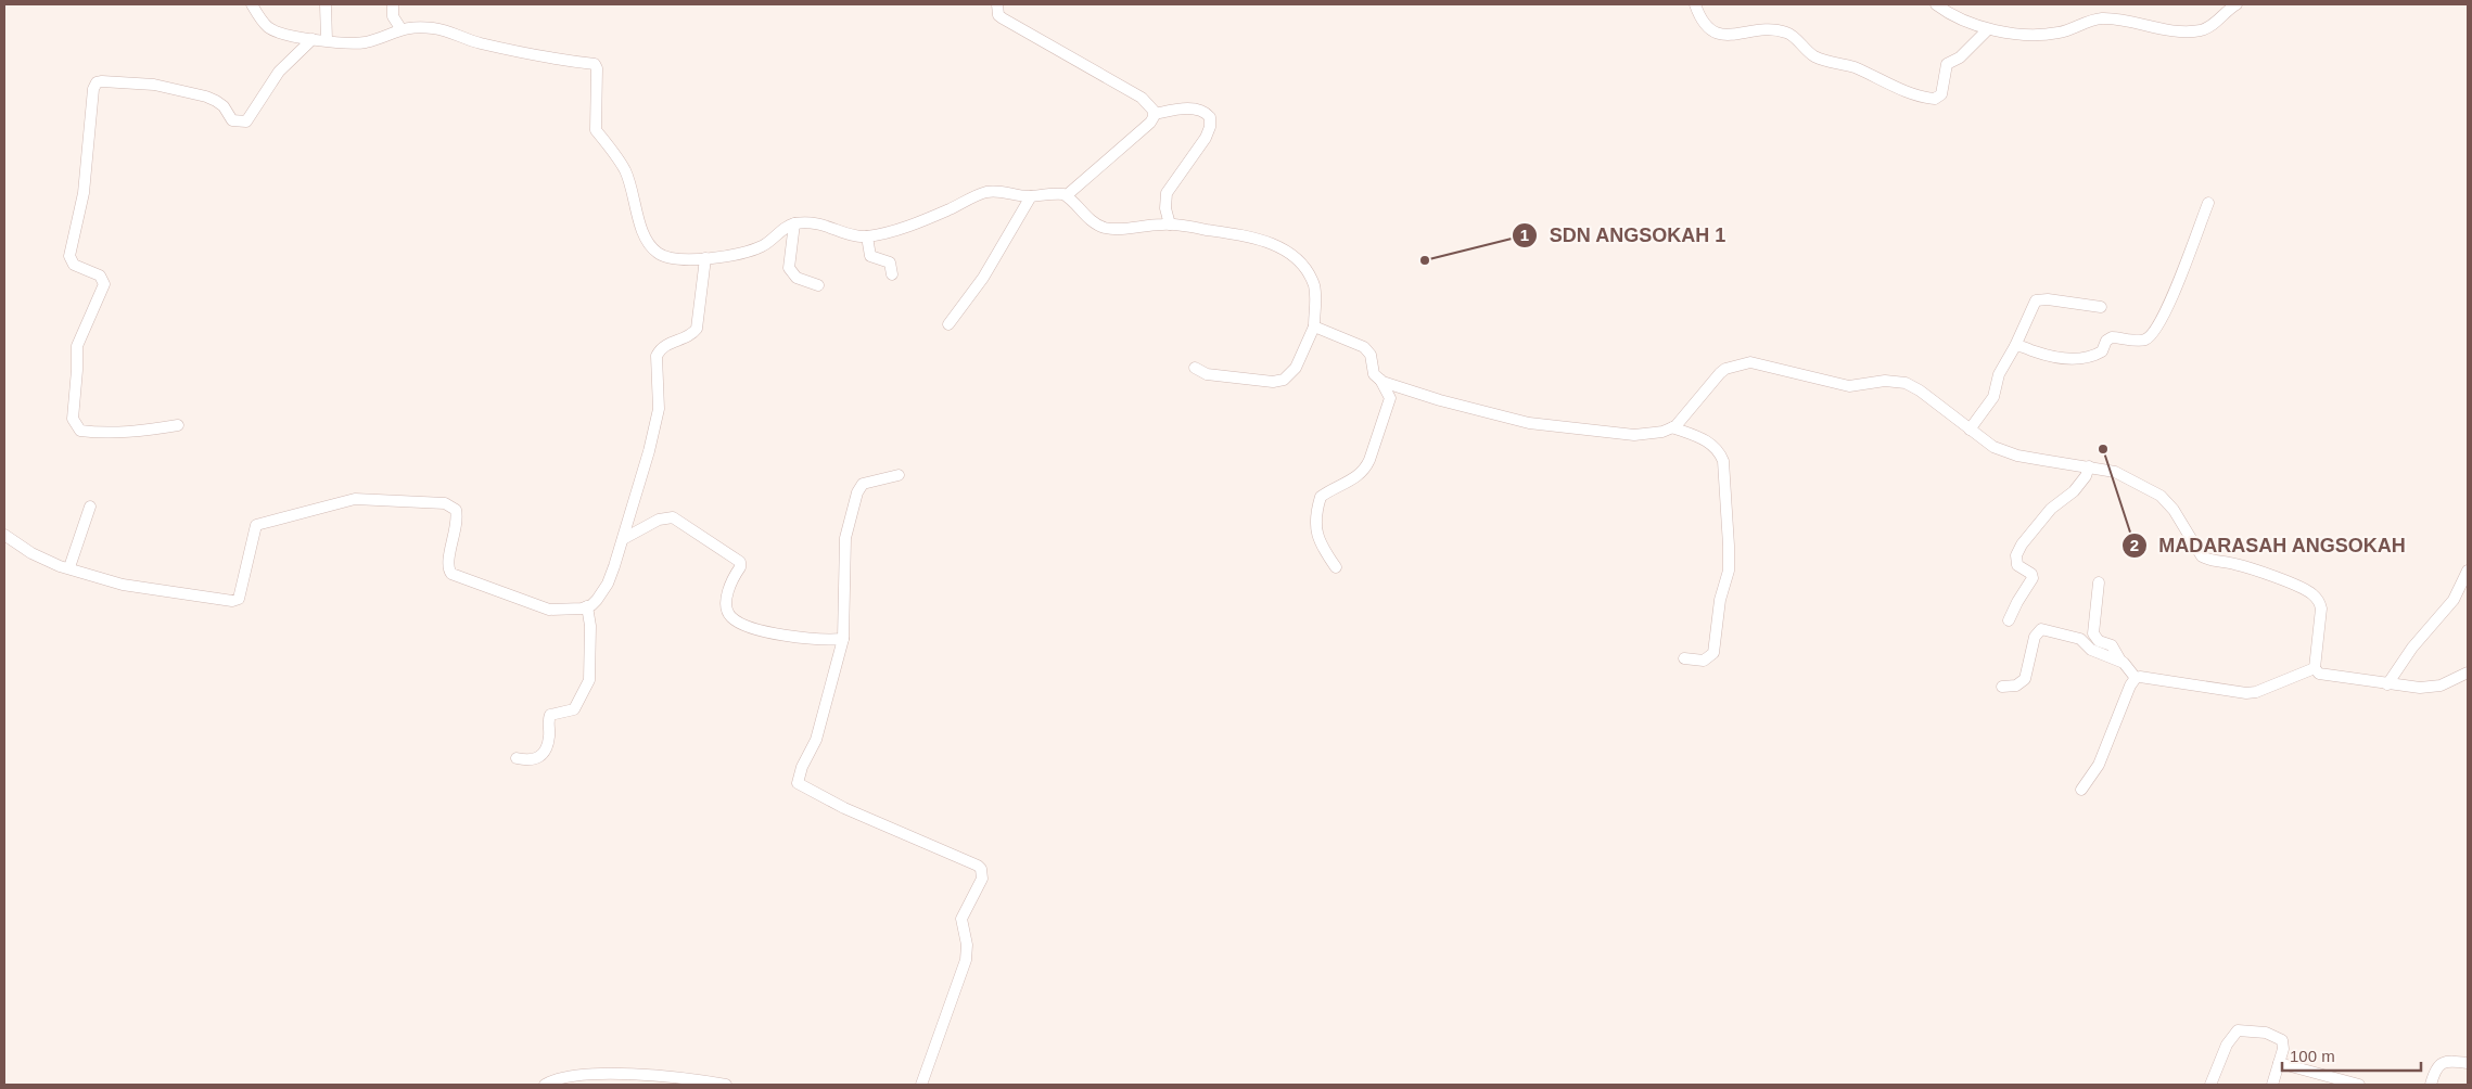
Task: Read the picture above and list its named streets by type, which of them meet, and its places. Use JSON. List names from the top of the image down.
{
  "places": ["SDN ANGSOKAH 1", "MADARASAH ANGSOKAH"],
  "scale_bar": "100 m"
}
